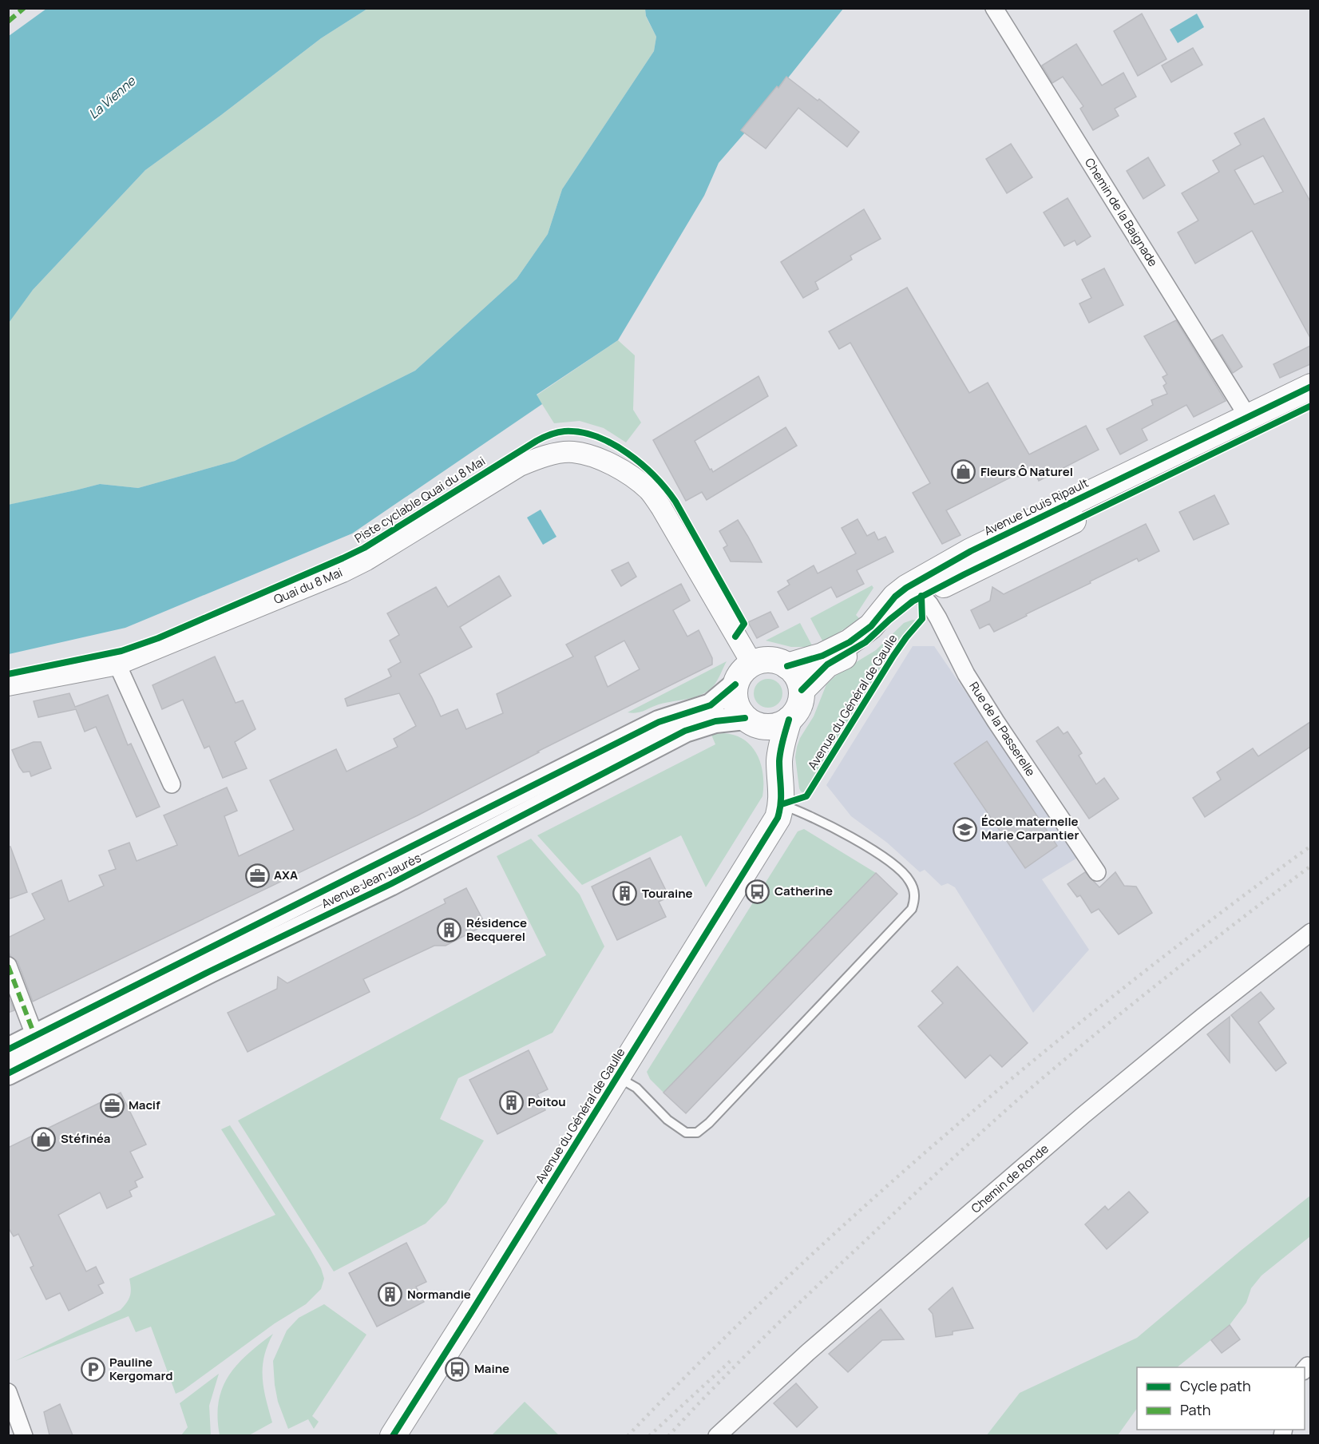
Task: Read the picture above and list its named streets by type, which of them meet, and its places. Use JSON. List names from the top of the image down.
{
  "streets": {
    "main road": ["Avenue Louis Ripault", "Avenue du Général de Gaulle", "Avenue Jean Jaurès"],
    "street": [
      "Chemin de la Baignade",
      "Quai du 8 Mai",
      "Rue de la Passerelle",
      "Chemin de Ronde"
    ],
    "cycle path": ["Piste cyclable Quai du 8 Mai"]
  },
  "crossings": [
    ["Chemin de la Baignade", "Avenue Louis Ripault"],
    ["Avenue Louis Ripault", "Quai du 8 Mai"],
    ["Avenue Louis Ripault", "Avenue du Général de Gaulle"],
    ["Avenue Louis Ripault", "Rue de la Passerelle"],
    ["Avenue Louis Ripault", "Avenue Jean Jaurès"],
    ["Quai du 8 Mai", "Avenue du Général de Gaulle"],
    ["Quai du 8 Mai", "Avenue Jean Jaurès"],
    ["Avenue du Général de Gaulle", "Avenue Jean Jaurès"]
  ],
  "water": ["La Vienne"],
  "places": {
    "shop": ["Fleurs Ô Naturel", "Stéfinéa"],
    "school or university": ["École maternelle Marie Carpantier"],
    "office": ["AXA", "Macif"],
    "bus stop": ["Catherine", "Maine"],
    "building": [
      "Touraine",
      "Résidence Becquerel",
      "Poitou",
      "Normandie"
    ],
    "parking": ["Pauline Kergomard"]
  },
  "legend": ["Cycle path", "Path"]
}
